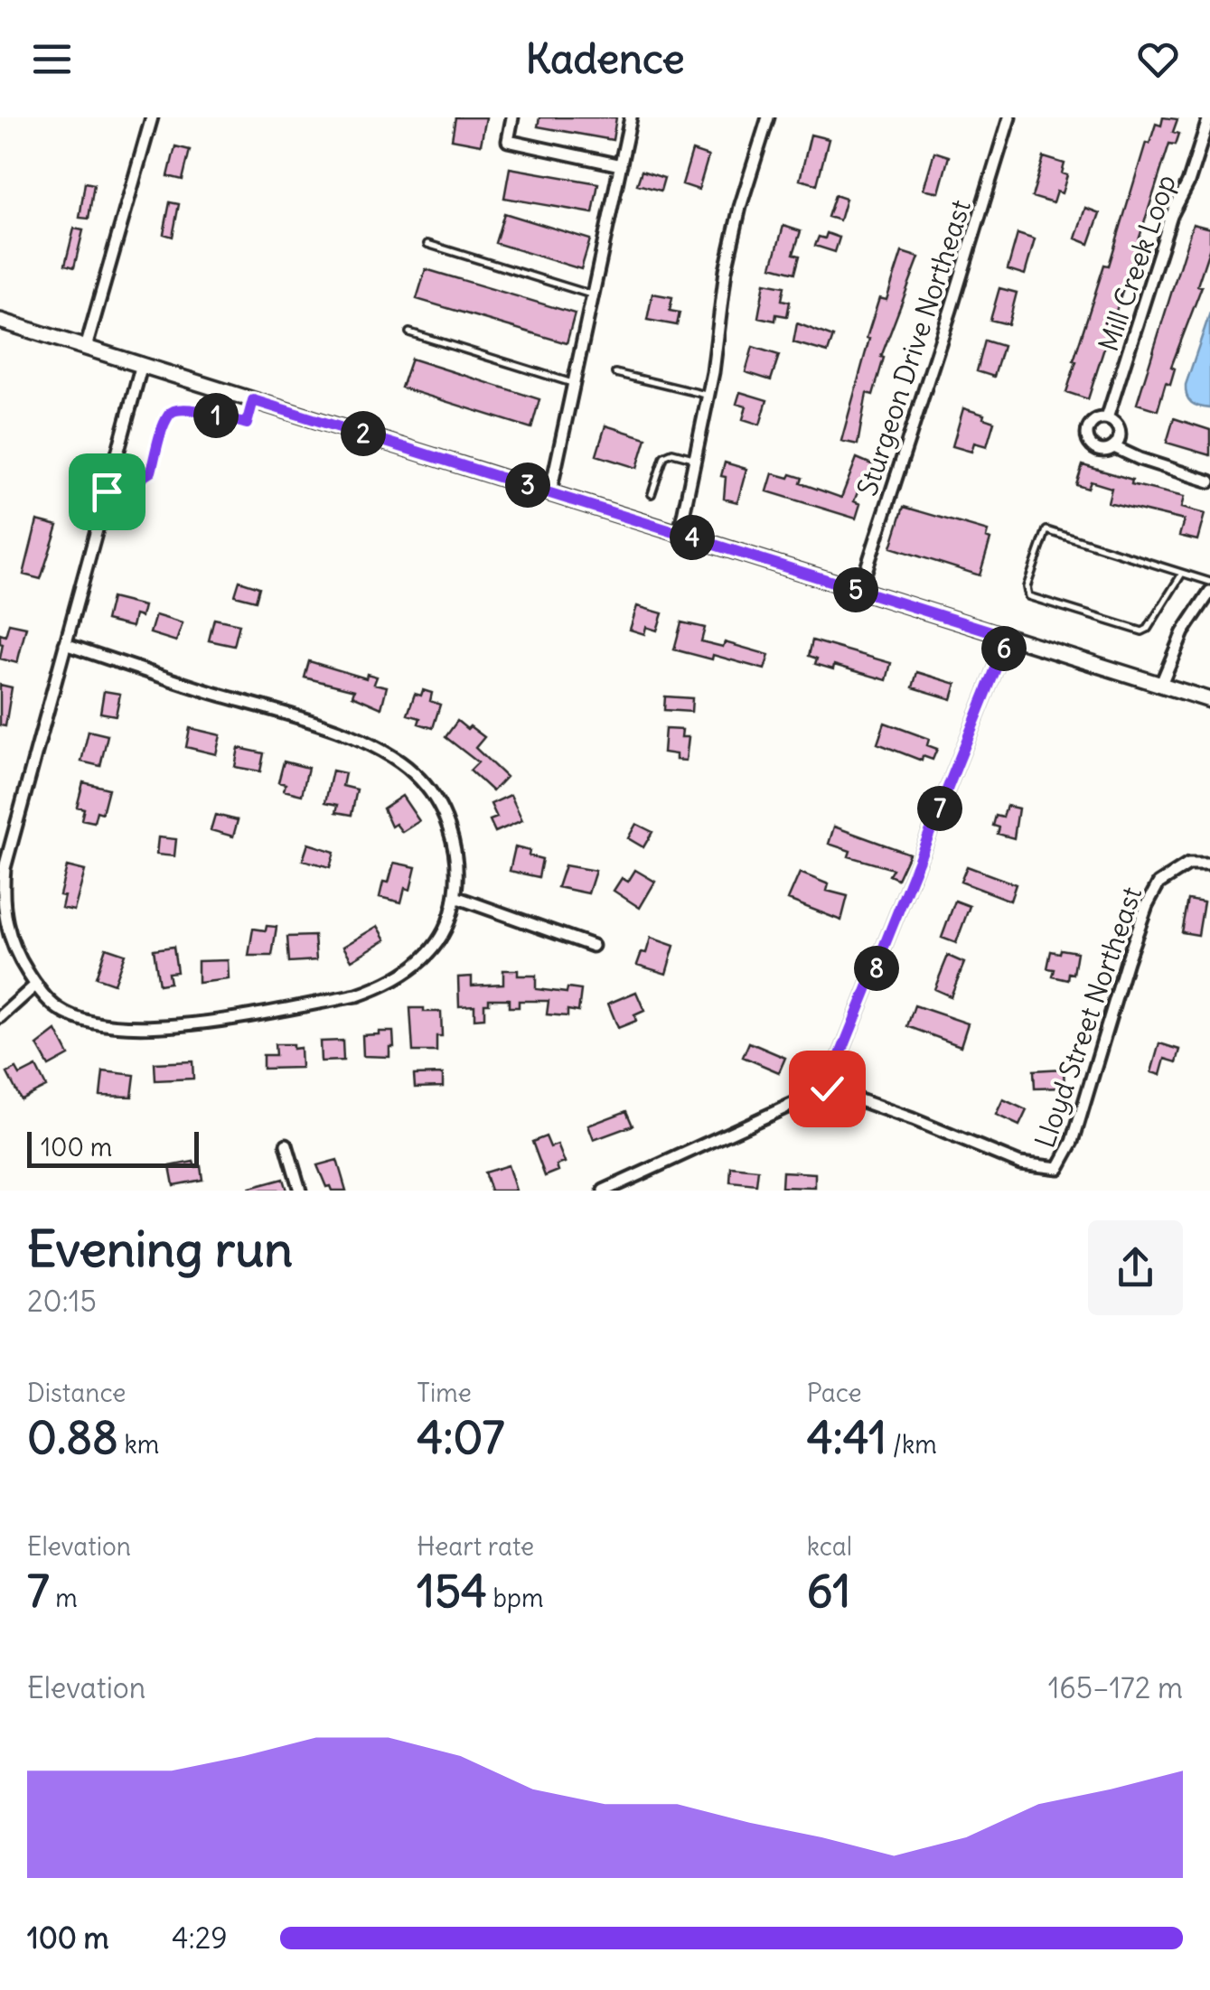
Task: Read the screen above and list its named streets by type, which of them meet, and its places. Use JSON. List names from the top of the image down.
{
  "streets": {
    "street": ["Mill Creek Loop", "Sturgeon Drive Northeast", "Lloyd Street Northeast"]
  },
  "scale_bar": "100 m",
  "page": {
    "header": "Kadence",
    "pins": [
      "1",
      "2",
      "3",
      "4",
      "5",
      "6",
      "7",
      "8"
    ],
    "scale": "100 m",
    "heading": ["Evening run", "20:15"],
    "stats": [
      ["Distance", "0.88 km"],
      ["Time", "4:07"],
      ["Pace", "4:41 /km"],
      ["Elevation", "7 m"],
      ["Heart rate", "154 bpm"],
      ["kcal", "61"]
    ],
    "chart": ["Elevation", "165–172 m"],
    "list": [
      {
        "name": "100 m",
        "note": "4:29"
      }
    ]
  }
}
